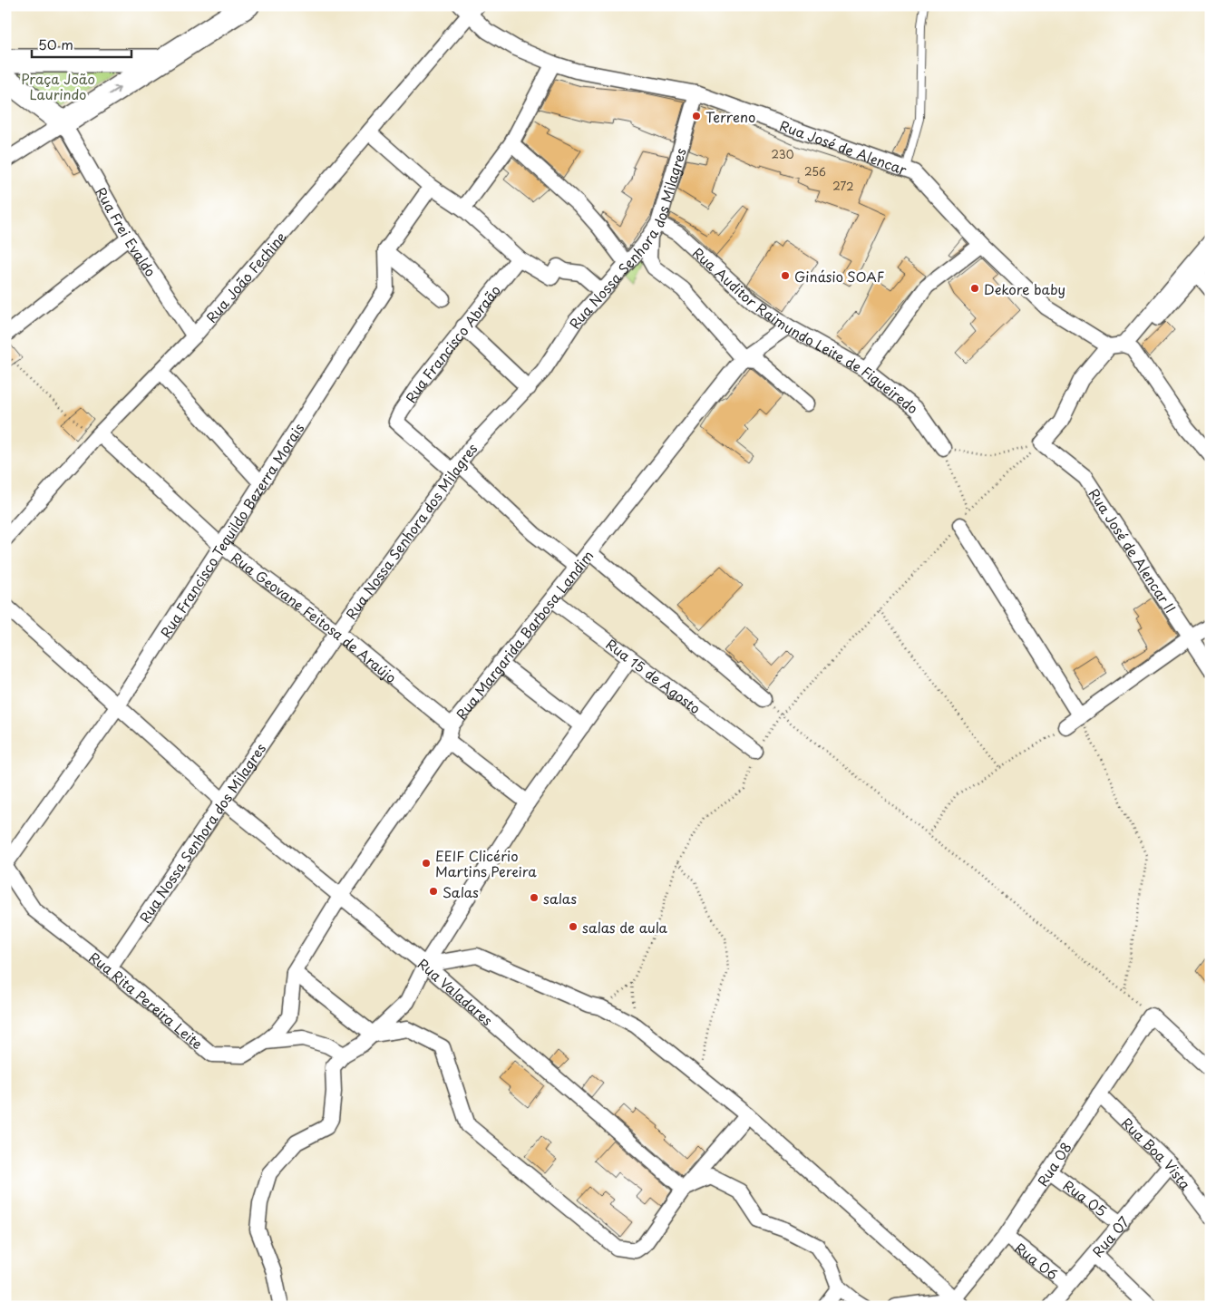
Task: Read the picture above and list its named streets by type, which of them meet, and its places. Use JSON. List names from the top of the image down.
{
  "streets": {
    "street": [
      "Rua José de Alencar",
      "Rua Frei Evaldo",
      "Rua Nossa Senhora dos Milagres",
      "Rua João Fechine",
      "Rua Auditor Raimundo Leite de Figueiredo",
      "Rua Francisco Abraão",
      "Rua Francisco Tequildo Bezerra Morais",
      "Rua José de Alencar II",
      "Rua Geovane Feitosa de Araújo",
      "Rua Margarida Barbosa Landim",
      "Rua 15 de Agosto",
      "Rua Valadares",
      "Rua Rita Pereira Leite",
      "Rua Boa Vista",
      "Rua 08",
      "Rua 05",
      "Rua 07",
      "Rua 06"
    ]
  },
  "crossings": [
    ["Rua José de Alencar", "Rua Nossa Senhora dos Milagres"],
    ["Rua José de Alencar", "Rua João Fechine"],
    ["Rua Frei Evaldo", "Rua João Fechine"],
    ["Rua Nossa Senhora dos Milagres", "Rua Auditor Raimundo Leite de Figueiredo"],
    ["Rua Nossa Senhora dos Milagres", "Rua Francisco Abraão"],
    ["Rua Nossa Senhora dos Milagres", "Rua Geovane Feitosa de Araújo"],
    ["Rua Nossa Senhora dos Milagres", "Rua Valadares"],
    ["Rua Nossa Senhora dos Milagres", "Rua Rita Pereira Leite"],
    ["Rua João Fechine", "Rua Geovane Feitosa de Araújo"],
    ["Rua Auditor Raimundo Leite de Figueiredo", "Rua Margarida Barbosa Landim"],
    ["Rua Francisco Tequildo Bezerra Morais", "Rua Geovane Feitosa de Araújo"],
    ["Rua Francisco Tequildo Bezerra Morais", "Rua Valadares"],
    ["Rua Francisco Tequildo Bezerra Morais", "Rua Rita Pereira Leite"],
    ["Rua Geovane Feitosa de Araújo", "Rua Margarida Barbosa Landim"],
    ["Rua Margarida Barbosa Landim", "Rua 15 de Agosto"],
    ["Rua Margarida Barbosa Landim", "Rua Valadares"],
    ["Rua Margarida Barbosa Landim", "Rua Rita Pereira Leite"],
    ["Rua Boa Vista", "Rua 08"],
    ["Rua Boa Vista", "Rua 07"],
    ["Rua 08", "Rua 05"],
    ["Rua 08", "Rua 06"],
    ["Rua 05", "Rua 07"],
    ["Rua 07", "Rua 06"]
  ],
  "parks": ["Praça João Laurindo"],
  "places": [
    "Terreno",
    "Ginásio SOAF",
    "Dekore baby",
    "EEIF Clicério Martins Pereira",
    "Salas",
    "salas",
    "salas de aula"
  ],
  "house_numbers": ["230", "256", "272"],
  "scale_bar": "50 m"
}
